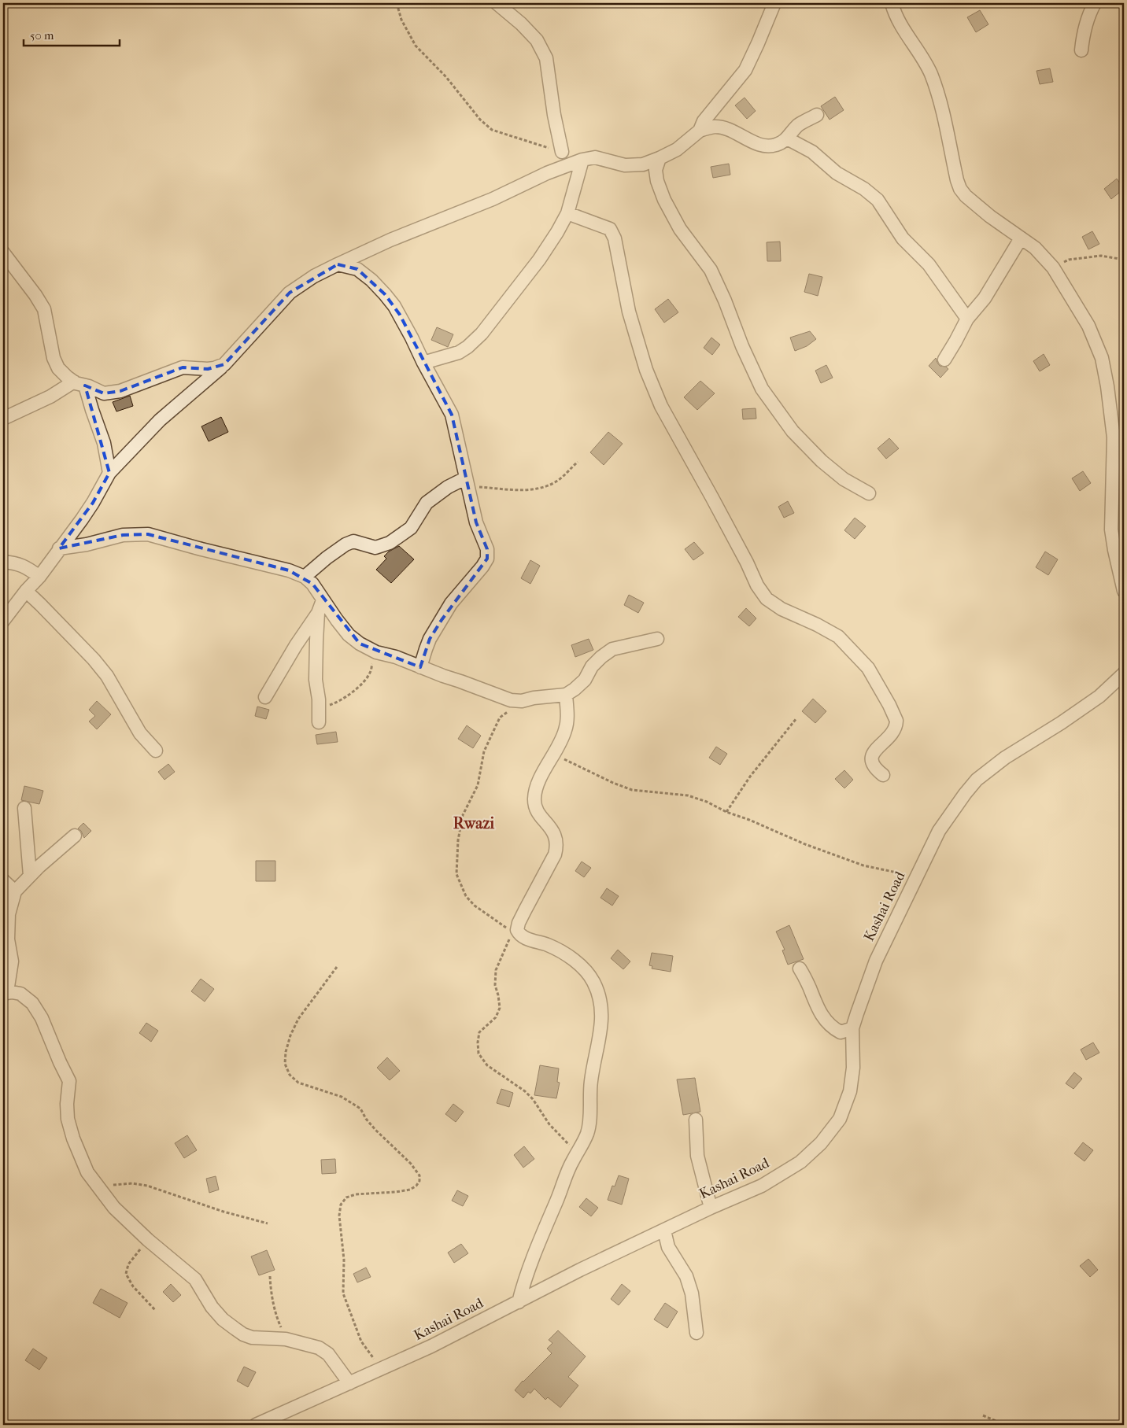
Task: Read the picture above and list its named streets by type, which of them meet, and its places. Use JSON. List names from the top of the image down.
{
  "streets": {
    "street": ["Kashai Road"]
  },
  "districts": ["Rwazi"],
  "scale_bar": "50 m"
}
